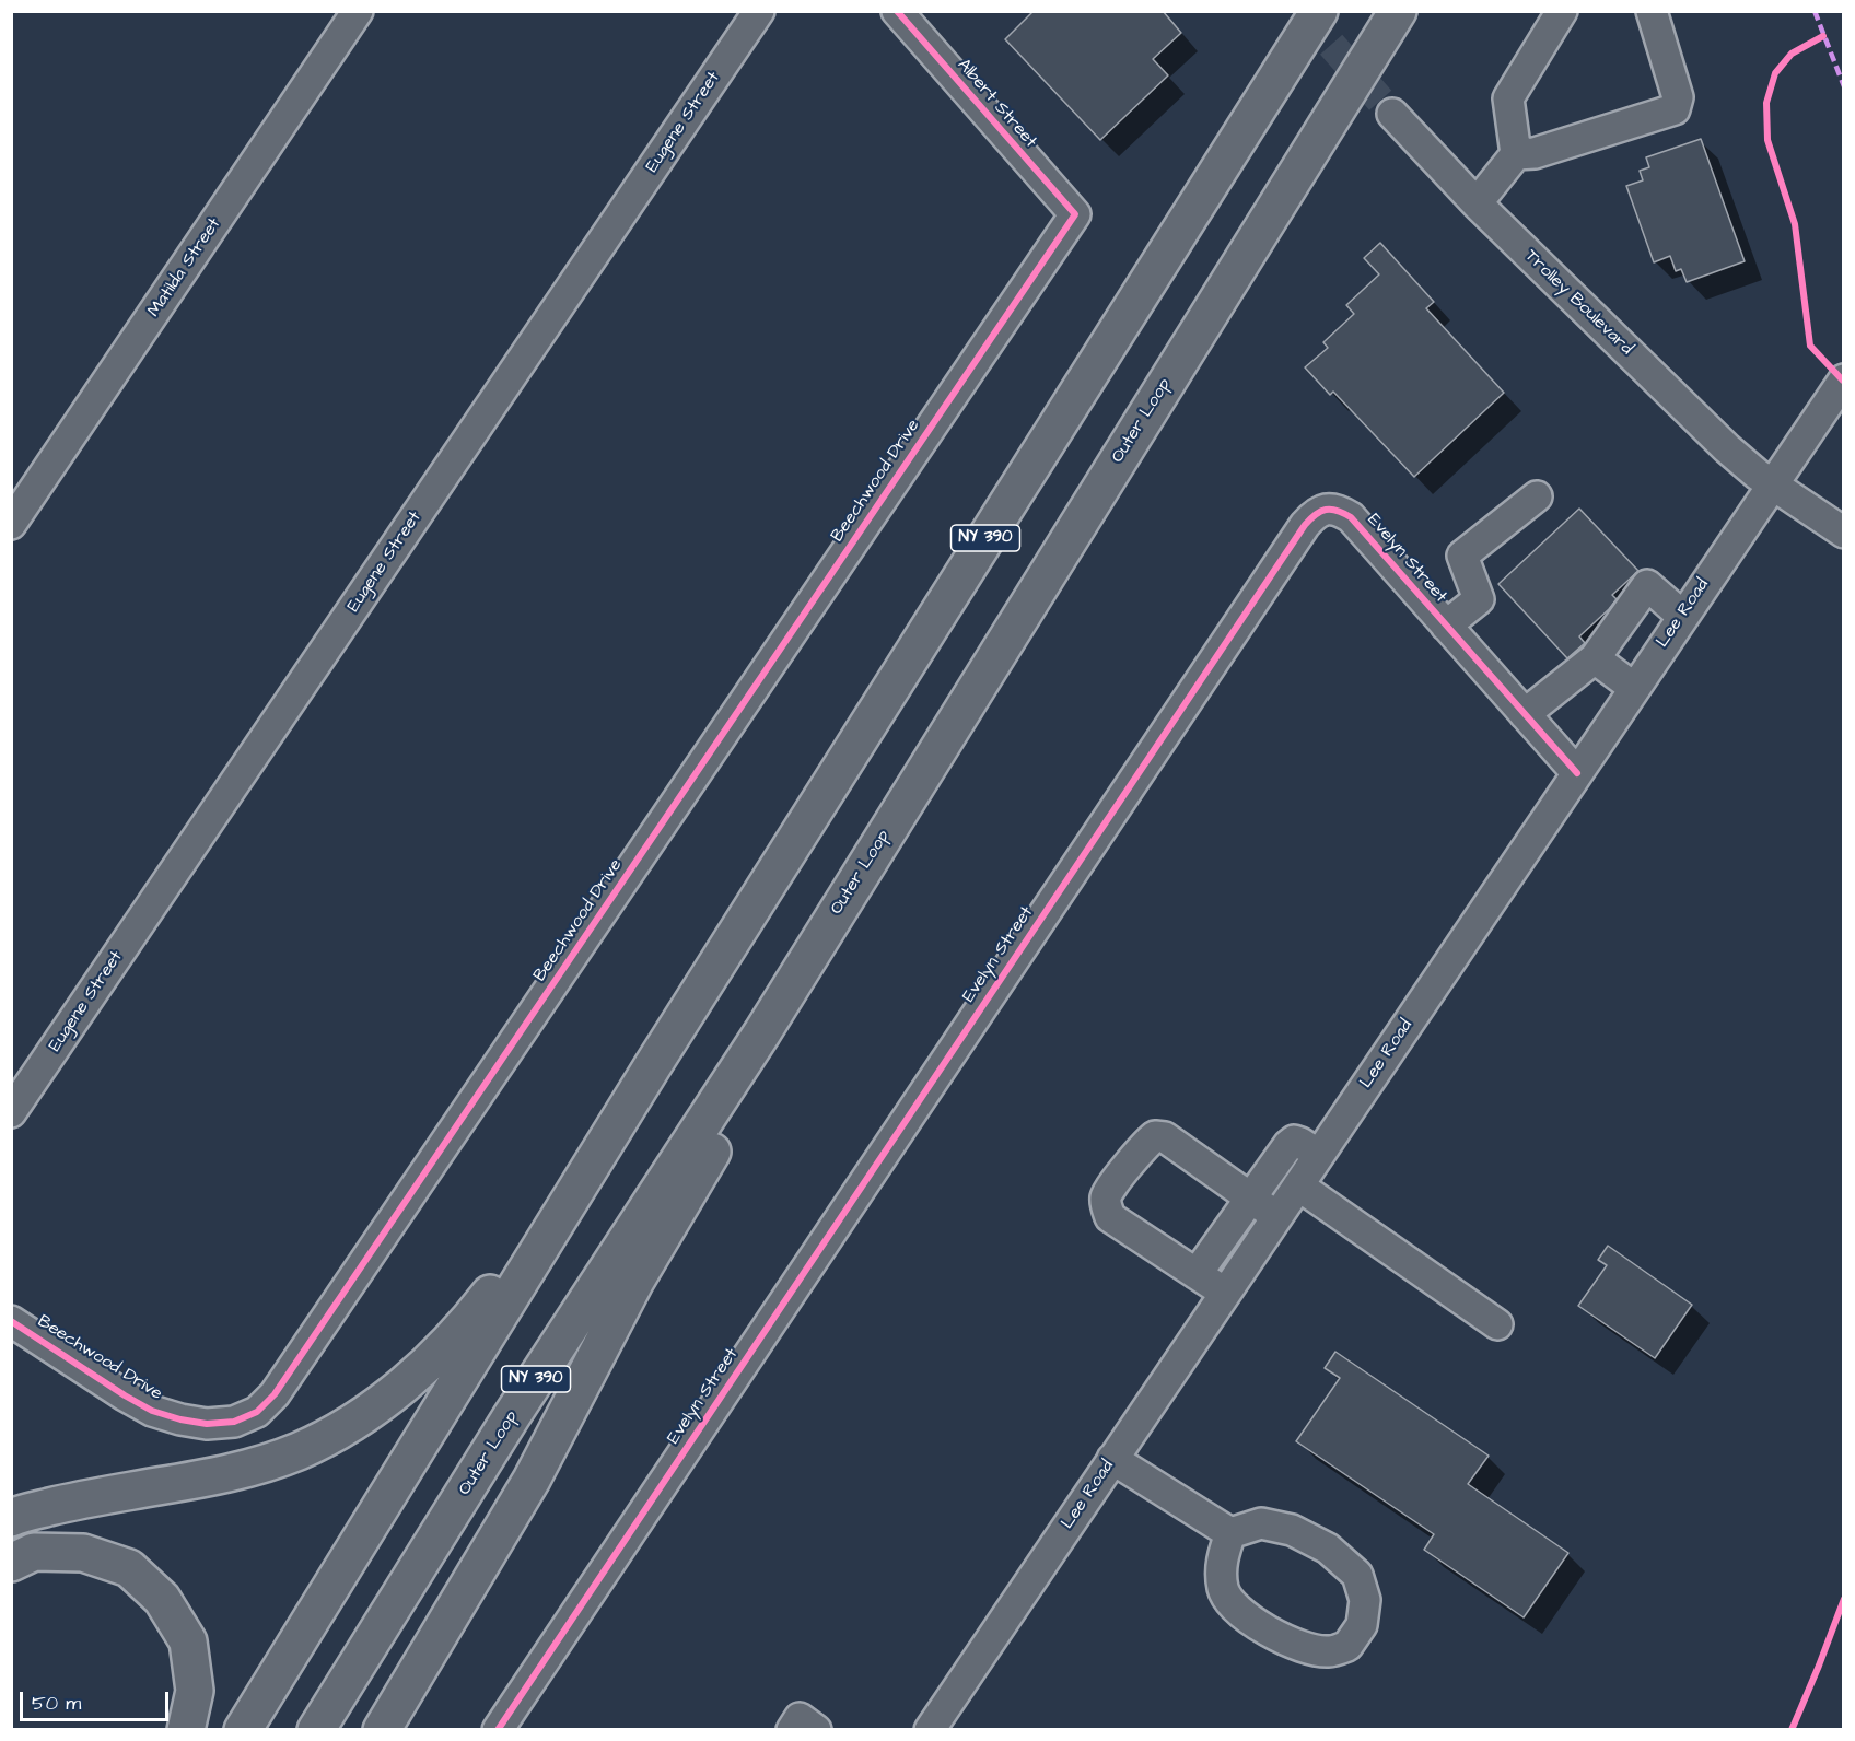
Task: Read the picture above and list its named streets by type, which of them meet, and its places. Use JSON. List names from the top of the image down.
{
  "streets": {
    "highway": ["Outer Loop", "NY 390"],
    "street": [
      "Albert Street",
      "Eugene Street",
      "Matilda Street",
      "Trolley Boulevard",
      "Beechwood Drive",
      "Evelyn Street",
      "Lee Road"
    ]
  },
  "crossings": [
    ["Albert Street", "Beechwood Drive"],
    ["Trolley Boulevard", "Lee Road"],
    ["Evelyn Street", "Lee Road"]
  ],
  "scale_bar": "50 m"
}
